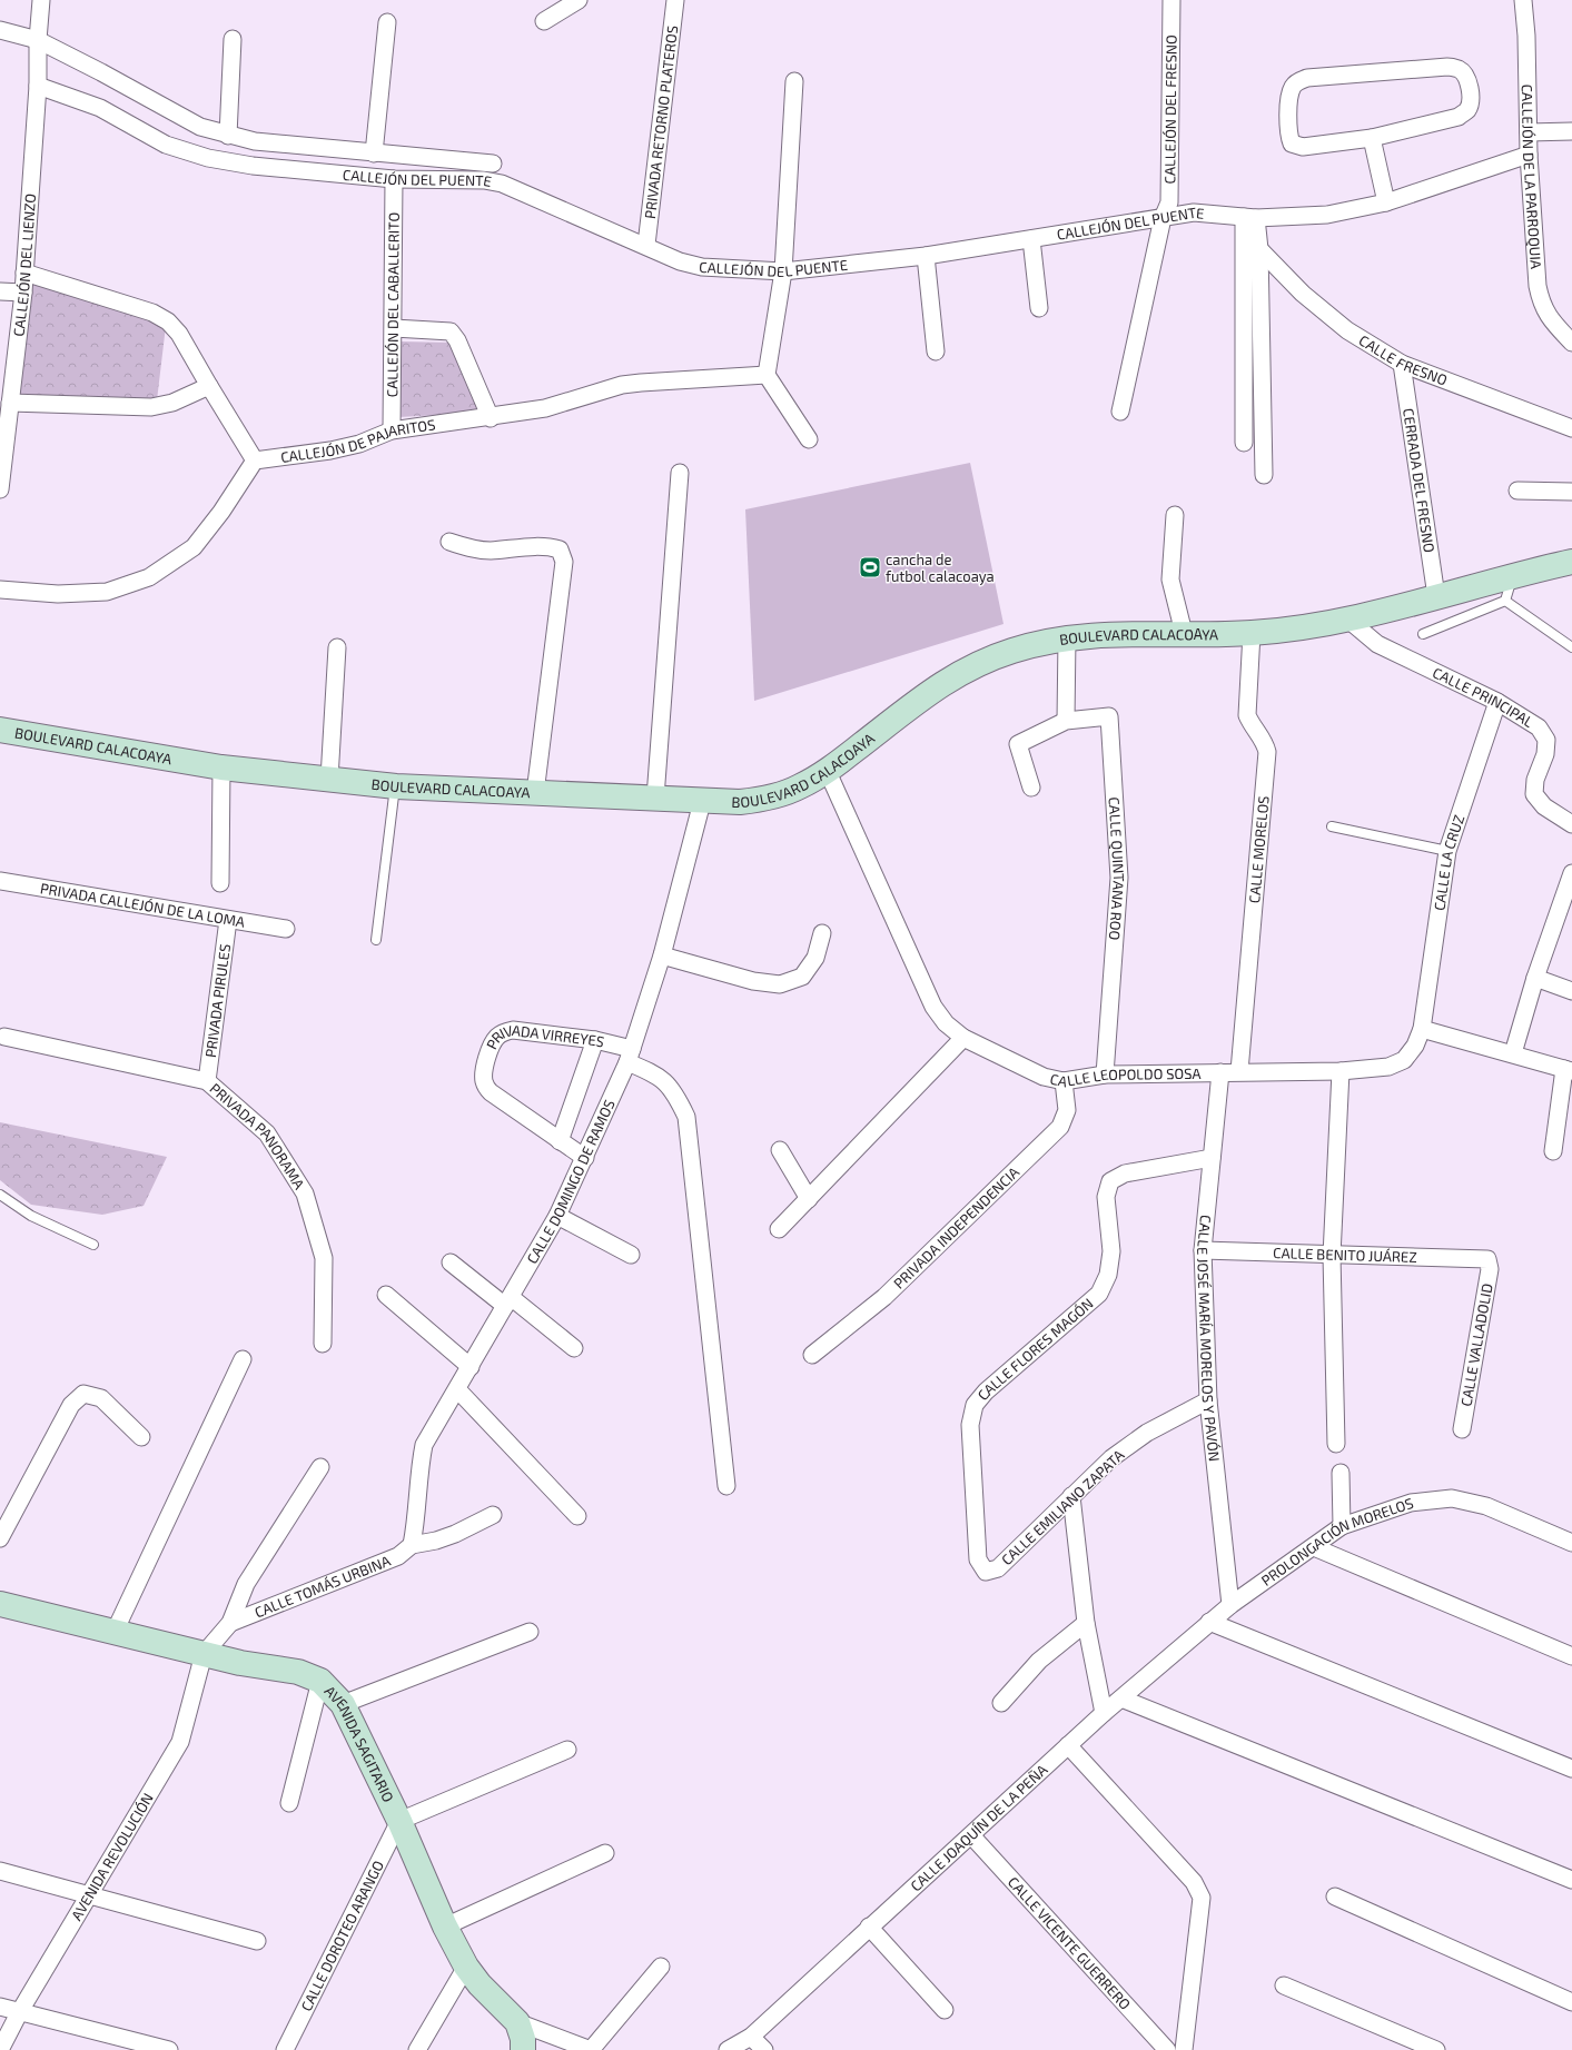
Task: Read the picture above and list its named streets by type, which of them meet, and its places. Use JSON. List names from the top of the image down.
{
  "streets": {
    "street": [
      "CALLEJÓN DEL FRESNO",
      "PRIVADA RETORNO PLATEROS",
      "CALLEJÓN DE LA PARROQUIA",
      "CALLEJÓN DEL PUENTE",
      "CALLEJÓN DEL LIENZO",
      "CALLEJÓN DEL CABALLERITO",
      "CALLE FRESNO",
      "CALLEJÓN DE PAJARITOS",
      "CERRADA DEL FRESNO",
      "BOULEVARD CALACOAYA",
      "CALLE PRINCIPAL",
      "CALLE MORELOS",
      "CALLE LA CRUZ",
      "CALLE QUINTANA ROO",
      "PRIVADA CALLEJÓN DE LA LOMA",
      "PRIVADA PIRULES",
      "PRIVADA VIRREYES",
      "CALLE LEOPOLDO SOSA",
      "PRIVADA PANORAMA",
      "CALLE DOMINGO DE RAMOS",
      "PRIVADA INDEPENDENCIA",
      "CALLE BENITO JUÁREZ",
      "CALLE JOSÉ MARÍA MORELOS Y PAVÓN",
      "CALLE VALLADOLID",
      "CALLE FLORES MAGÓN",
      "CALLE EMILIANO ZAPATA",
      "PROLONGACIÓN MORELOS",
      "CALLE TOMÁS URBINA",
      "AVENIDA SAGITARIO",
      "CALLE JOAQUÍN DE LA PEÑA",
      "AVENIDA REVOLUCIÓN",
      "CALLE DOROTEO ARANGO",
      "CALLE VICENTE GUERRERO"
    ]
  },
  "crossings": [
    ["CALLEJÓN DEL FRESNO", "CALLEJÓN DEL PUENTE"],
    ["PRIVADA RETORNO PLATEROS", "CALLEJÓN DEL PUENTE"],
    ["CALLEJÓN DE LA PARROQUIA", "CALLEJÓN DEL PUENTE"],
    ["CALLEJÓN DEL PUENTE", "CALLEJÓN DEL LIENZO"],
    ["CALLEJÓN DEL PUENTE", "CALLEJÓN DEL CABALLERITO"],
    ["CALLEJÓN DEL CABALLERITO", "CALLEJÓN DE PAJARITOS"],
    ["CALLE FRESNO", "CERRADA DEL FRESNO"],
    ["CERRADA DEL FRESNO", "BOULEVARD CALACOAYA"],
    ["BOULEVARD CALACOAYA", "CALLE PRINCIPAL"],
    ["BOULEVARD CALACOAYA", "CALLE MORELOS"],
    ["BOULEVARD CALACOAYA", "CALLE LEOPOLDO SOSA"],
    ["BOULEVARD CALACOAYA", "CALLE DOMINGO DE RAMOS"],
    ["CALLE PRINCIPAL", "CALLE LA CRUZ"],
    ["CALLE MORELOS", "CALLE LEOPOLDO SOSA"],
    ["CALLE LA CRUZ", "CALLE LEOPOLDO SOSA"],
    ["CALLE QUINTANA ROO", "CALLE LEOPOLDO SOSA"],
    ["PRIVADA CALLEJÓN DE LA LOMA", "PRIVADA PIRULES"],
    ["PRIVADA PIRULES", "PRIVADA PANORAMA"],
    ["PRIVADA VIRREYES", "CALLE DOMINGO DE RAMOS"],
    ["CALLE LEOPOLDO SOSA", "PRIVADA INDEPENDENCIA"],
    ["CALLE LEOPOLDO SOSA", "CALLE JOSÉ MARÍA MORELOS Y PAVÓN"],
    ["CALLE DOMINGO DE RAMOS", "CALLE TOMÁS URBINA"],
    ["CALLE BENITO JUÁREZ", "CALLE JOSÉ MARÍA MORELOS Y PAVÓN"],
    ["CALLE BENITO JUÁREZ", "CALLE VALLADOLID"],
    ["CALLE JOSÉ MARÍA MORELOS Y PAVÓN", "CALLE FLORES MAGÓN"],
    ["CALLE JOSÉ MARÍA MORELOS Y PAVÓN", "CALLE EMILIANO ZAPATA"],
    ["CALLE JOSÉ MARÍA MORELOS Y PAVÓN", "PROLONGACIÓN MORELOS"],
    ["CALLE JOSÉ MARÍA MORELOS Y PAVÓN", "CALLE JOAQUÍN DE LA PEÑA"],
    ["CALLE FLORES MAGÓN", "CALLE EMILIANO ZAPATA"],
    ["PROLONGACIÓN MORELOS", "CALLE JOAQUÍN DE LA PEÑA"],
    ["AVENIDA SAGITARIO", "AVENIDA REVOLUCIÓN"],
    ["AVENIDA SAGITARIO", "CALLE DOROTEO ARANGO"],
    ["CALLE JOAQUÍN DE LA PEÑA", "CALLE VICENTE GUERRERO"]
  ],
  "places": {
    "sports": ["cancha de futbol calacoaya"]
  }
}
